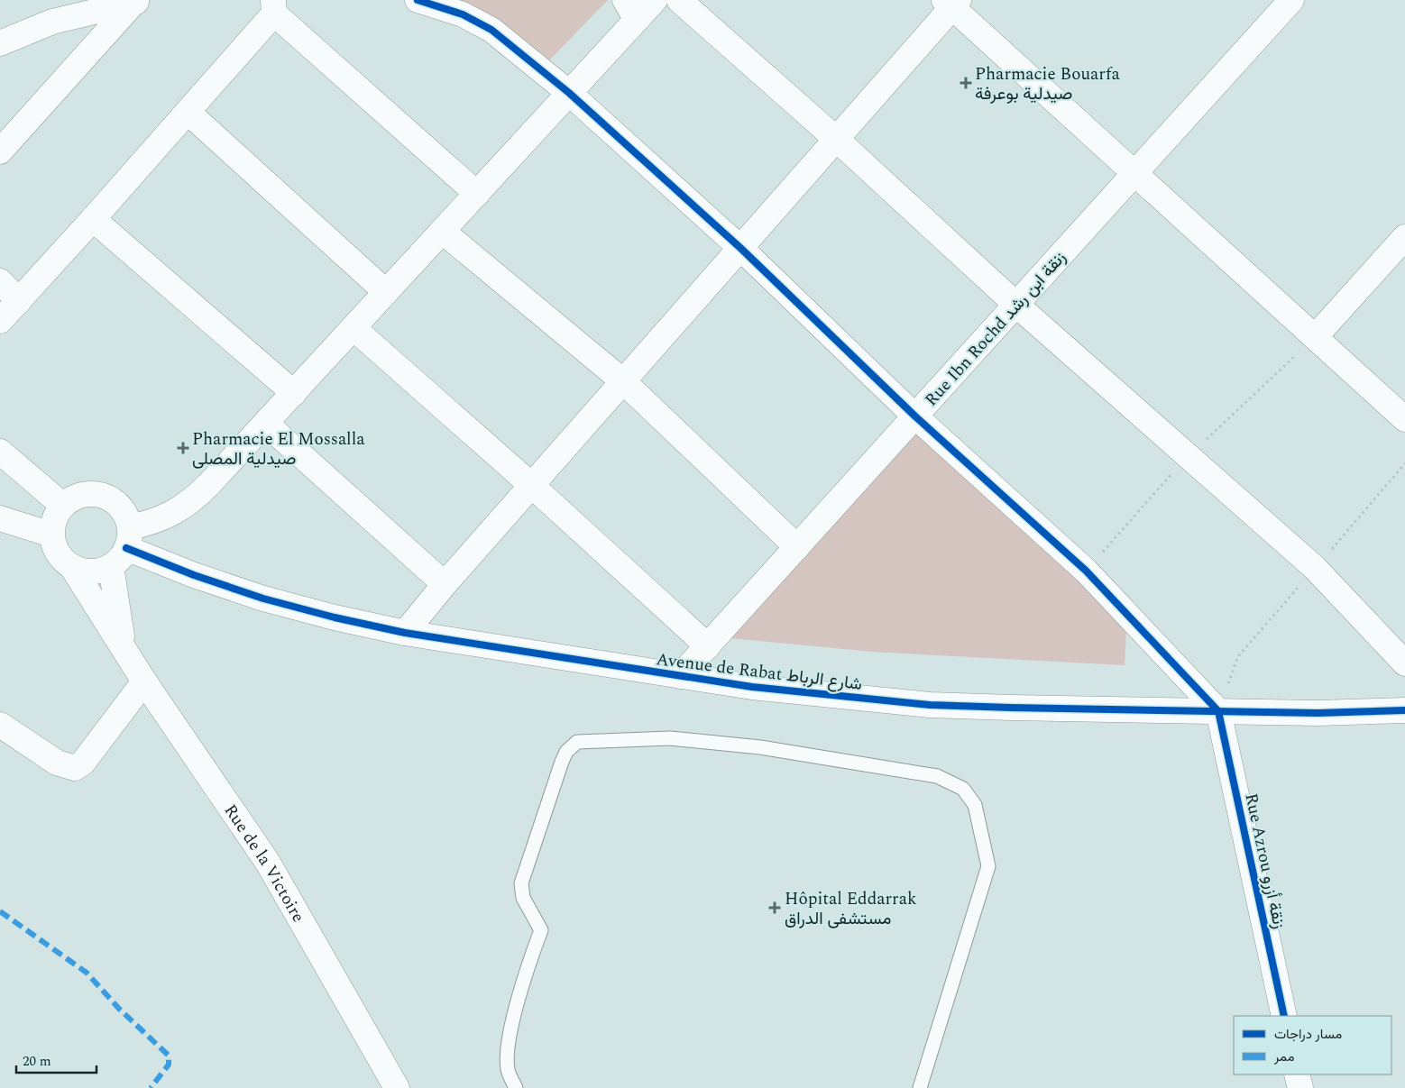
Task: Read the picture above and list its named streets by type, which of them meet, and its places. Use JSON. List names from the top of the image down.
{
  "streets": {
    "street": [
      "Rue Ibn Rochd زنقة ابن رشد",
      "Avenue de Rabat شارع الرباط",
      "Rue Azrou زنقة أزرو",
      "Rue de la Victoire"
    ]
  },
  "crossings": [
    ["Rue Ibn Rochd زنقة ابن رشد", "Avenue de Rabat شارع الرباط"],
    ["Avenue de Rabat شارع الرباط", "Rue Azrou زنقة أزرو"],
    ["Avenue de Rabat شارع الرباط", "Rue de la Victoire"]
  ],
  "places": {
    "health": ["Pharmacie Bouarfa صيدلية بوعرفة", "Pharmacie El Mossalla صيدلية المصلى", "Hôpital Eddarrak مستشفى الدراق"]
  },
  "legend": ["مسار دراجات", "ممر"],
  "scale_bar": "20 m"
}
